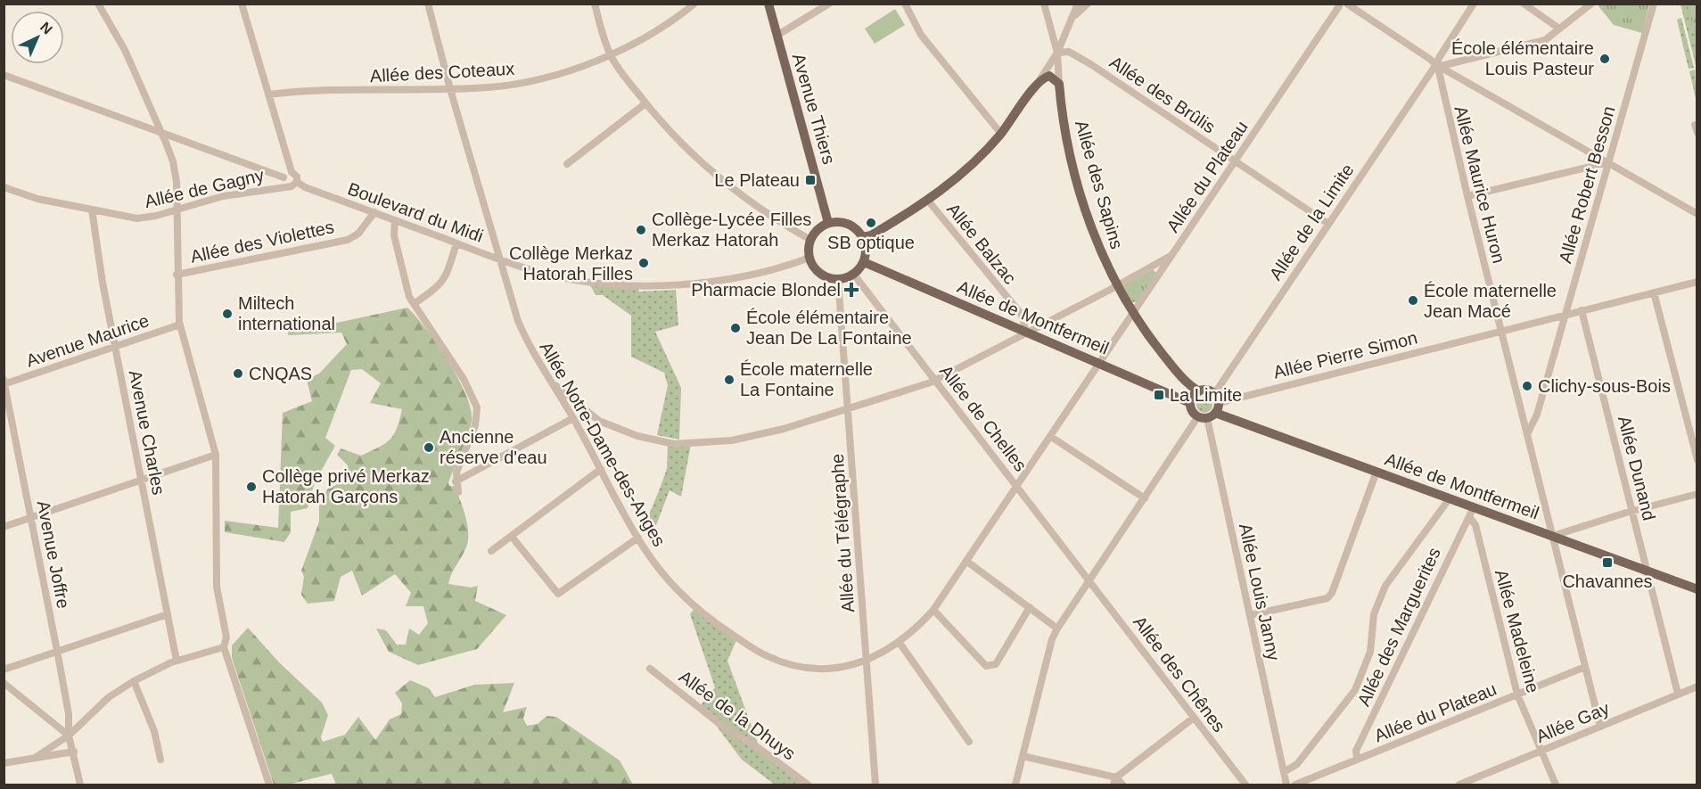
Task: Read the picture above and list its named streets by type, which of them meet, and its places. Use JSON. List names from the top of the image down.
{
  "streets": {
    "main road": ["Avenue Thiers", "Allée des Sapins", "Allée de Montfermeil"],
    "street": [
      "Allée des Coteaux",
      "Allée des Brûlis",
      "Allée du Plateau",
      "Allée Maurice Huron",
      "Allée Robert Besson",
      "Allée de Gagny",
      "Boulevard du Midi",
      "Allée de la Limite",
      "Allée des Violettes",
      "Allée Balzac",
      "Avenue Maurice",
      "Allée Pierre Simon",
      "Allée de Chelles",
      "Avenue Charles",
      "Allée Notre-Dame-des-Anges",
      "Allée Dunand",
      "Allée du Télégraphe",
      "Avenue Joffre",
      "Allée Louis Janny",
      "Allée des Marguerites",
      "Allée Madeleine",
      "Allée des Chênes",
      "Allée de la Dhuys",
      "Allée Gay"
    ]
  },
  "crossings": [
    ["Allée des Coteaux", "Allée Notre-Dame-des-Anges"],
    ["Allée des Brûlis", "Allée du Plateau"],
    ["Allée des Brûlis", "Allée des Sapins"],
    ["Allée des Brûlis", "Allée de la Limite"],
    ["Avenue Thiers", "Boulevard du Midi"],
    ["Avenue Thiers", "Allée de Montfermeil"],
    ["Avenue Thiers", "Allée de Chelles"],
    ["Avenue Thiers", "Allée du Télégraphe"],
    ["Allée du Plateau", "Allée des Sapins"],
    ["Allée du Plateau", "Allée Maurice Huron"],
    ["Allée du Plateau", "Allée de Montfermeil"],
    ["Allée du Plateau", "Allée Notre-Dame-des-Anges"],
    ["Allée du Plateau", "Allée des Marguerites"],
    ["Allée du Plateau", "Allée Madeleine"],
    ["Allée des Sapins", "Allée de la Limite"],
    ["Allée des Sapins", "Allée de Montfermeil"],
    ["Allée des Sapins", "Allée Pierre Simon"],
    ["Allée des Sapins", "Allée Louis Janny"],
    ["Allée Maurice Huron", "Allée Robert Besson"],
    ["Allée Maurice Huron", "Allée de la Limite"],
    ["Allée Maurice Huron", "Allée de Montfermeil"],
    ["Allée Maurice Huron", "Allée Pierre Simon"],
    ["Allée Maurice Huron", "Allée Gay"],
    ["Allée Robert Besson", "Allée Pierre Simon"],
    ["Allée de Gagny", "Boulevard du Midi"],
    ["Allée de Gagny", "Avenue Charles"],
    ["Boulevard du Midi", "Allée des Violettes"],
    ["Boulevard du Midi", "Allée de Montfermeil"],
    ["Boulevard du Midi", "Allée de Chelles"],
    ["Boulevard du Midi", "Allée Notre-Dame-des-Anges"],
    ["Boulevard du Midi", "Allée du Télégraphe"],
    ["Allée de la Limite", "Allée de Montfermeil"],
    ["Allée de la Limite", "Allée Pierre Simon"],
    ["Allée de la Limite", "Allée Louis Janny"],
    ["Allée Balzac", "Allée de Montfermeil"],
    ["Allée de Montfermeil", "Allée Pierre Simon"],
    ["Allée de Montfermeil", "Allée de Chelles"],
    ["Allée de Montfermeil", "Allée Notre-Dame-des-Anges"],
    ["Allée de Montfermeil", "Allée Dunand"],
    ["Allée de Montfermeil", "Allée du Télégraphe"],
    ["Allée de Montfermeil", "Allée Louis Janny"],
    ["Allée de Montfermeil", "Allée des Marguerites"],
    ["Avenue Maurice", "Avenue Charles"],
    ["Avenue Maurice", "Avenue Joffre"],
    ["Allée Pierre Simon", "Allée Dunand"],
    ["Allée Pierre Simon", "Allée Louis Janny"],
    ["Allée de Chelles", "Allée Notre-Dame-des-Anges"],
    ["Allée de Chelles", "Allée du Télégraphe"],
    ["Allée de Chelles", "Allée des Chênes"],
    ["Allée Notre-Dame-des-Anges", "Allée du Télégraphe"],
    ["Allée Dunand", "Allée Gay"],
    ["Allée des Marguerites", "Allée Madeleine"],
    ["Allée Madeleine", "Allée Gay"]
  ],
  "places": {
    "other": [
      "École élémentaire Louis Pasteur",
      "SB optique",
      "Collège-Lycée Filles Merkaz Hatorah",
      "Collège Merkaz Hatorah Filles",
      "École maternelle Jean Macé",
      "Miltech international",
      "École élémentaire Jean De La Fontaine",
      "CNQAS",
      "École maternelle La Fontaine",
      "Clichy-sous-Bois",
      "Ancienne réserve d'eau",
      "Collège privé Merkaz Hatorah Garçons"
    ],
    "transit": ["Le Plateau", "La Limite", "Chavannes"],
    "health": ["Pharmacie Blondel"]
  },
  "north": "top right"
}
